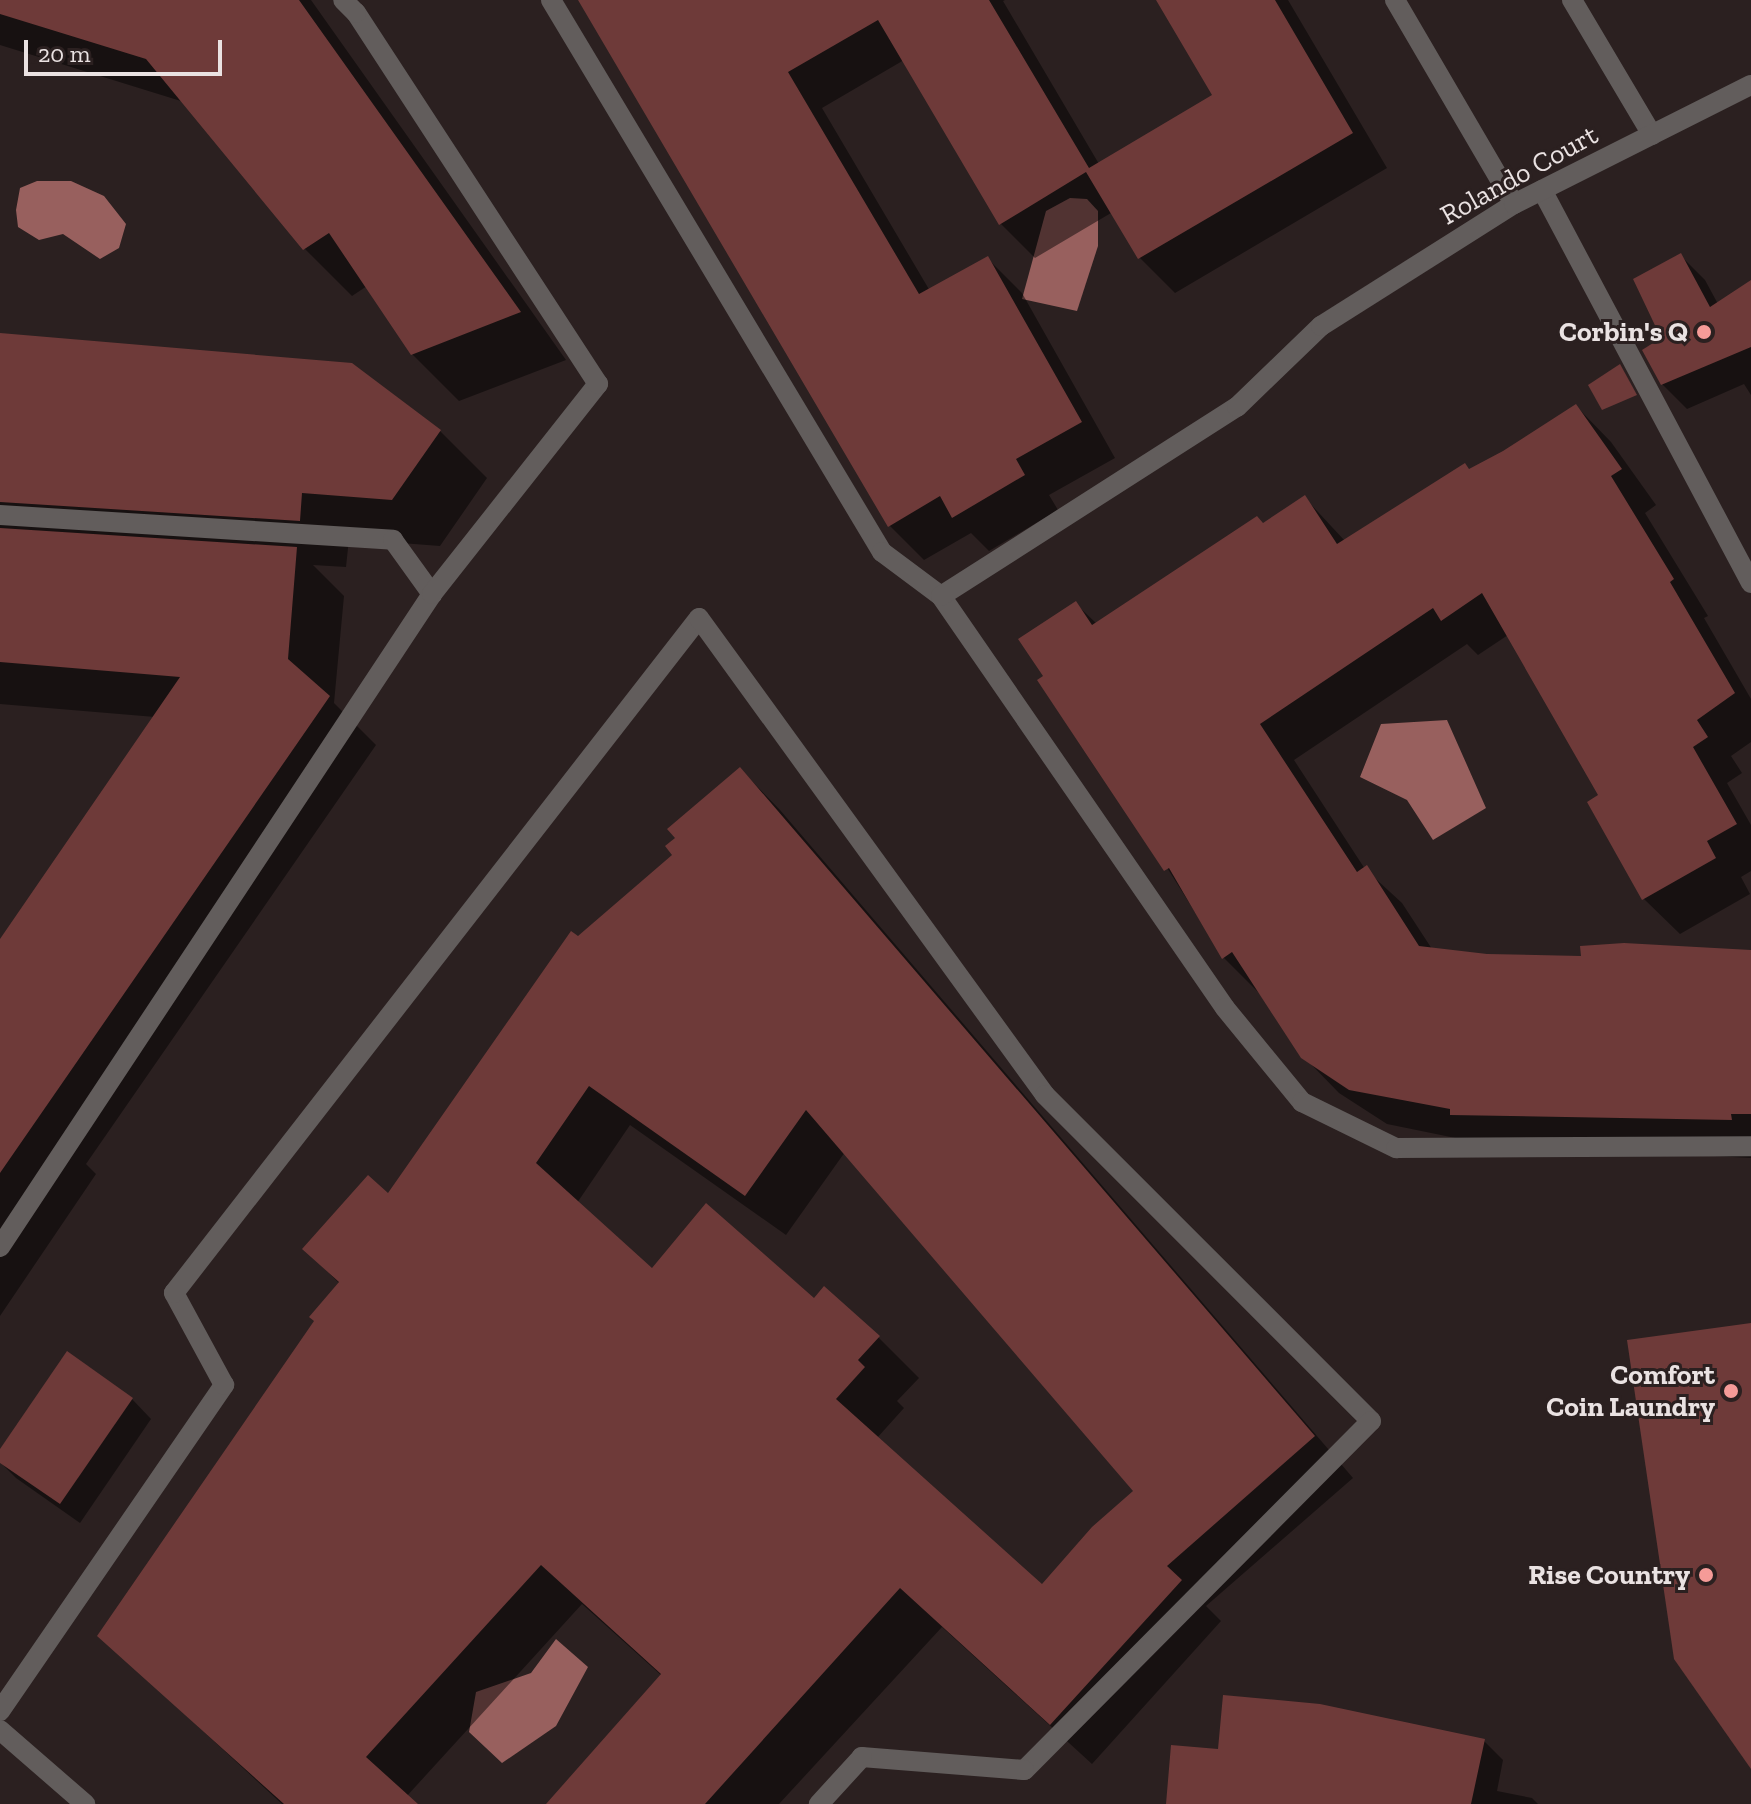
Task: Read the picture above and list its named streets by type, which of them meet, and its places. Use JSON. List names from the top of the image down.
{
  "streets": {
    "street": ["Rolando Court"]
  },
  "places": ["Corbin's Q", "Comfort Coin Laundry", "Rise Country"],
  "scale_bar": "20 m"
}
